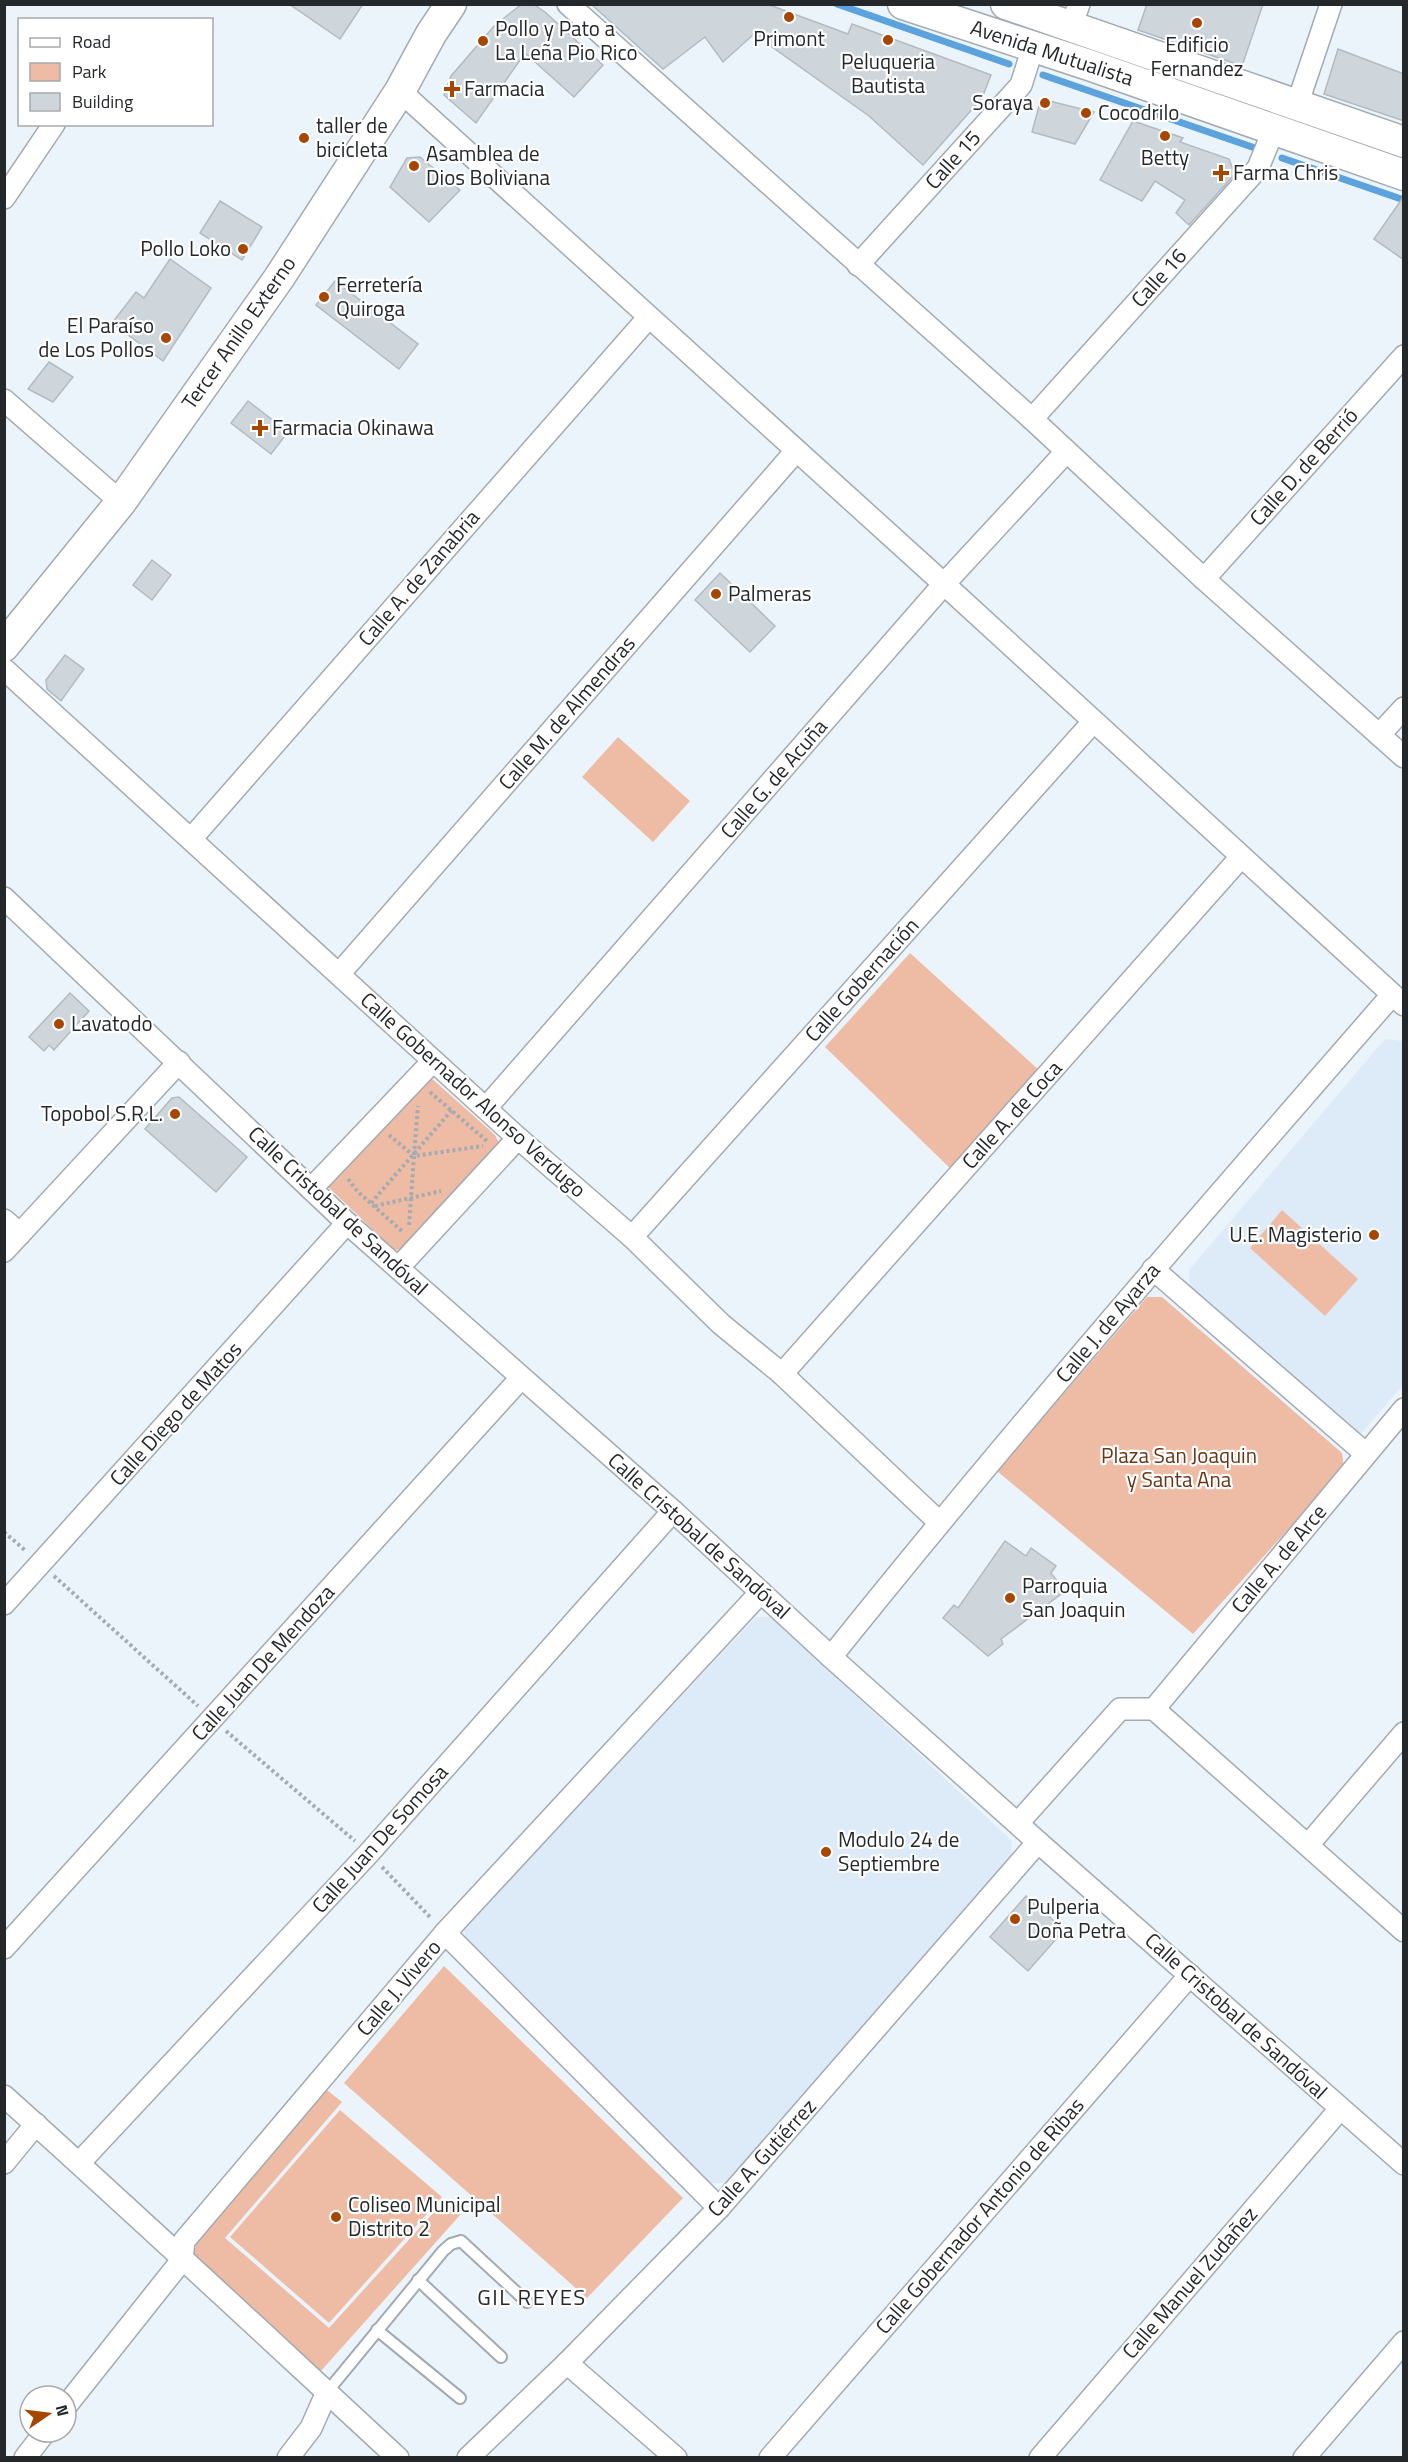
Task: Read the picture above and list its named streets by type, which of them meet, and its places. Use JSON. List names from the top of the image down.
{
  "streets": {
    "main road": ["Avenida Mutualista", "Tercer Anillo Externo"],
    "street": [
      "Calle 15",
      "Calle 16",
      "Calle D. de Berrió",
      "Calle A. de Zanabria",
      "Calle M. de Almendras",
      "Calle G. de Acuña",
      "Calle Gobernación",
      "Calle Gobernador Alonso Verdugo",
      "Calle A. de Coca",
      "Calle Cristobal de Sandóval",
      "Calle J. de Ayarza",
      "Calle Diego de Matos",
      "Calle A. de Arce",
      "Calle Juan De Mendoza",
      "Calle Juan De Somosa",
      "Calle J. Vivero",
      "Calle A. Gutiérrez",
      "Calle Gobernador Antonio de Ribas",
      "Calle Manuel Zudañez"
    ]
  },
  "crossings": [
    ["Avenida Mutualista", "Calle 15"],
    ["Avenida Mutualista", "Calle 16"],
    ["Calle A. de Zanabria", "Calle Gobernador Alonso Verdugo"],
    ["Calle M. de Almendras", "Calle Gobernador Alonso Verdugo"],
    ["Calle G. de Acuña", "Calle Gobernador Alonso Verdugo"],
    ["Calle Gobernación", "Calle Gobernador Alonso Verdugo"],
    ["Calle Gobernador Alonso Verdugo", "Calle A. de Coca"],
    ["Calle Gobernador Alonso Verdugo", "Calle J. de Ayarza"],
    ["Calle Cristobal de Sandóval", "Calle J. de Ayarza"],
    ["Calle Cristobal de Sandóval", "Calle Diego de Matos"],
    ["Calle Cristobal de Sandóval", "Calle Juan De Mendoza"],
    ["Calle Cristobal de Sandóval", "Calle Juan De Somosa"],
    ["Calle Cristobal de Sandóval", "Calle J. Vivero"],
    ["Calle Cristobal de Sandóval", "Calle A. Gutiérrez"],
    ["Calle Cristobal de Sandóval", "Calle Gobernador Antonio de Ribas"],
    ["Calle Cristobal de Sandóval", "Calle Manuel Zudañez"]
  ],
  "districts": ["GIL REYES"],
  "parks": ["Plaza San Joaquin y Santa Ana"],
  "places": {
    "other": [
      "Primont",
      "Edificio Fernandez",
      "Peluqueria Bautista",
      "Pollo y Pato a La Leña Pio Rico",
      "Soraya",
      "Cocodrilo",
      "Betty",
      "taller de bicicleta",
      "Asamblea de Dios Boliviana",
      "Pollo Loko",
      "Ferretería Quiroga",
      "El Paraíso de Los Pollos",
      "Palmeras",
      "Lavatodo",
      "Topobol S.R.L.",
      "U.E. Magisterio",
      "Parroquia San Joaquin",
      "Modulo 24 de Septiembre",
      "Pulperia Doña Petra",
      "Coliseo Municipal Distrito 2"
    ],
    "health": ["Farmacia", "Farma Chris", "Farmacia Okinawa"]
  },
  "legend": ["Road", "Park", "Building"],
  "north": "right"
}
